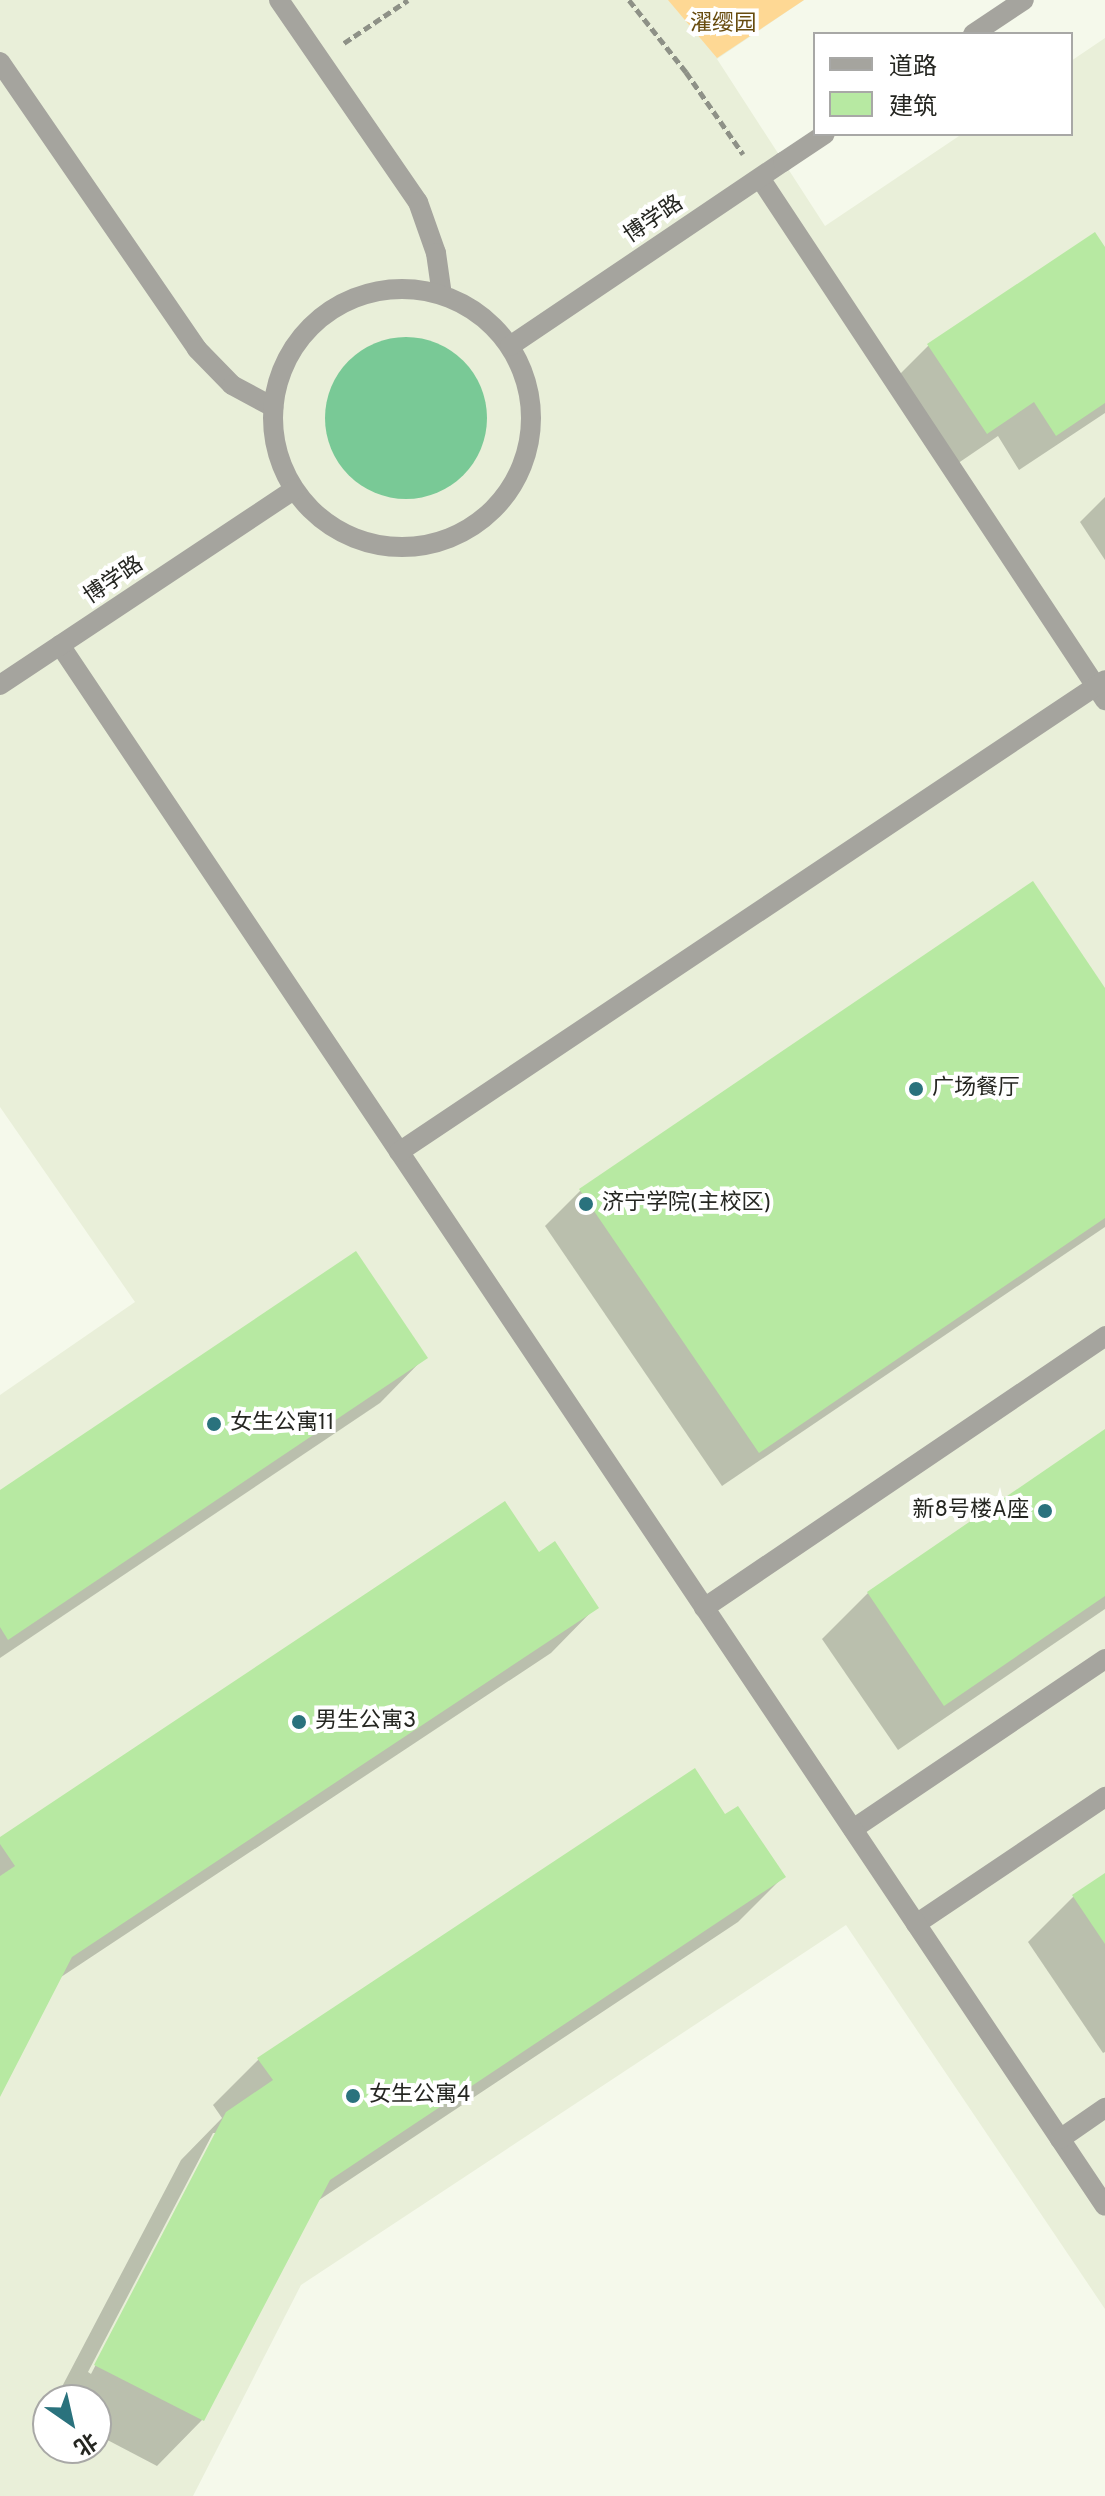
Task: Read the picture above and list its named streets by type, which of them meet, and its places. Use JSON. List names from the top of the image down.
{
  "streets": {
    "street": ["博学路"]
  },
  "parks": ["濯缨园"],
  "places": [
    "广场餐厅",
    "济宁学院(主校区)",
    "女生公寓11",
    "新8号楼A座",
    "男生公寓3",
    "女生公寓4"
  ],
  "legend": ["道路", "建筑"],
  "north": "bottom right"
}
